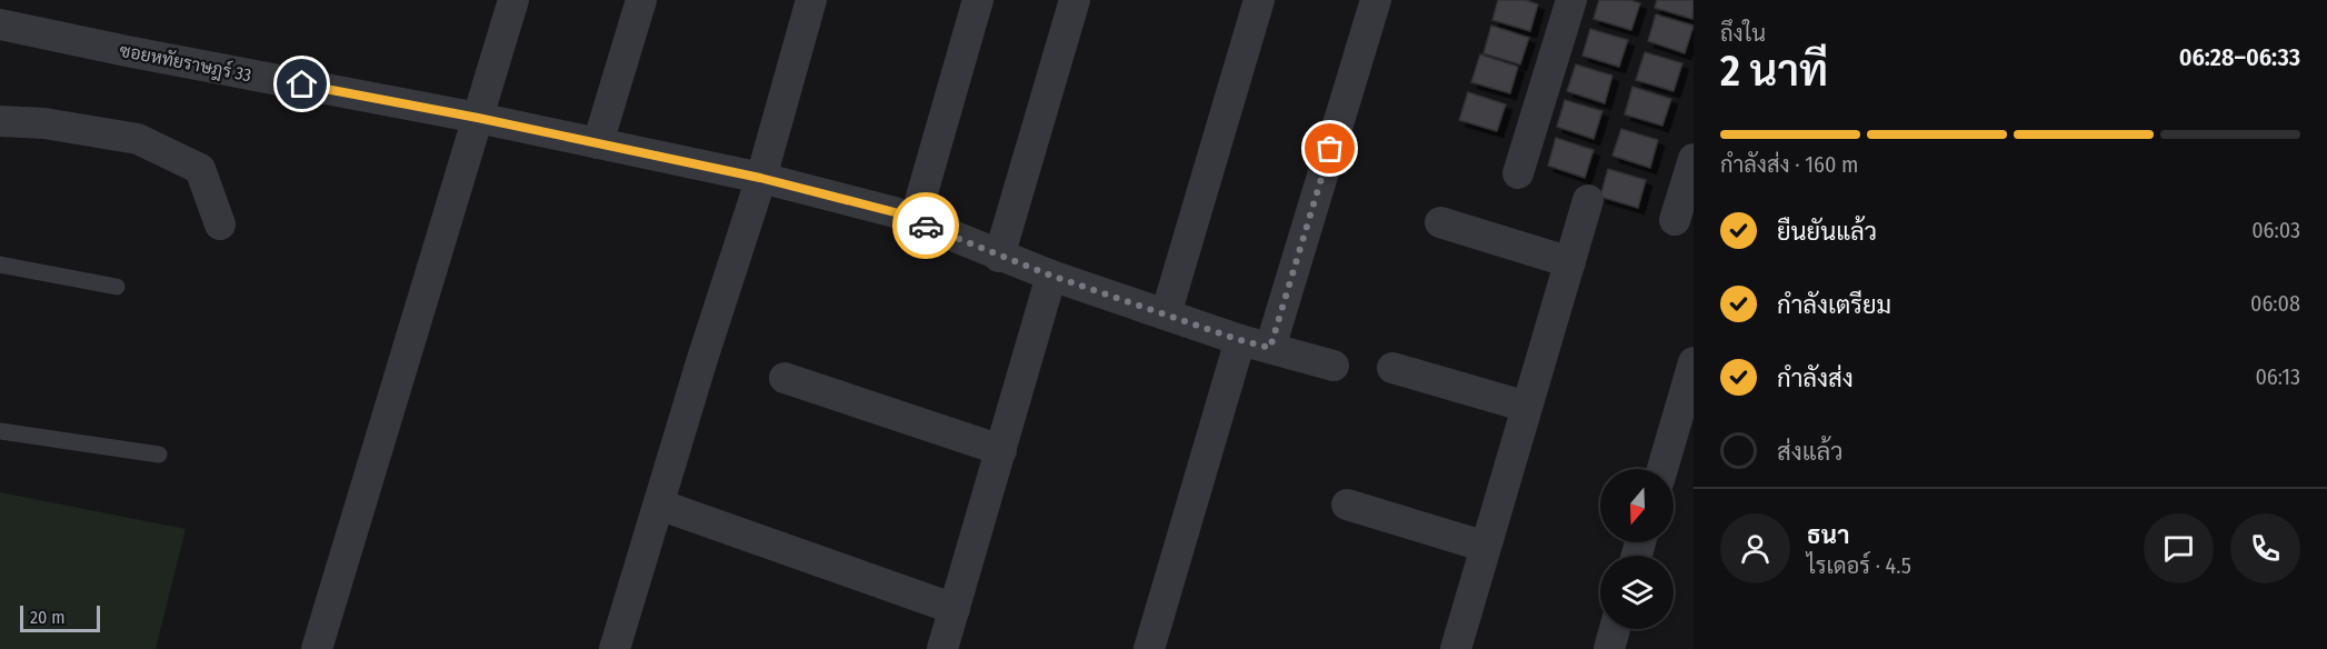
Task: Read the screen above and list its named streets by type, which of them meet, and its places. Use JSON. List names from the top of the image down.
{
  "streets": {
    "street": ["ซอยหทัยราษฎร์ 33"]
  },
  "scale_bar": "20 m",
  "north": "bottom",
  "page": {
    "heading": ["2 นาที", "ถึงใน", "06:28–06:33"],
    "panel": ["ธนา", "ไรเดอร์ · 4.5"],
    "bar": "กำลังส่ง · 160 m",
    "list": [
      ["ยืนยันแล้ว", "06:03"],
      ["กำลังเตรียม", "06:08"],
      ["กำลังส่ง", "06:13"],
      "ส่งแล้ว"
    ],
    "scale": "20 m"
  }
}
